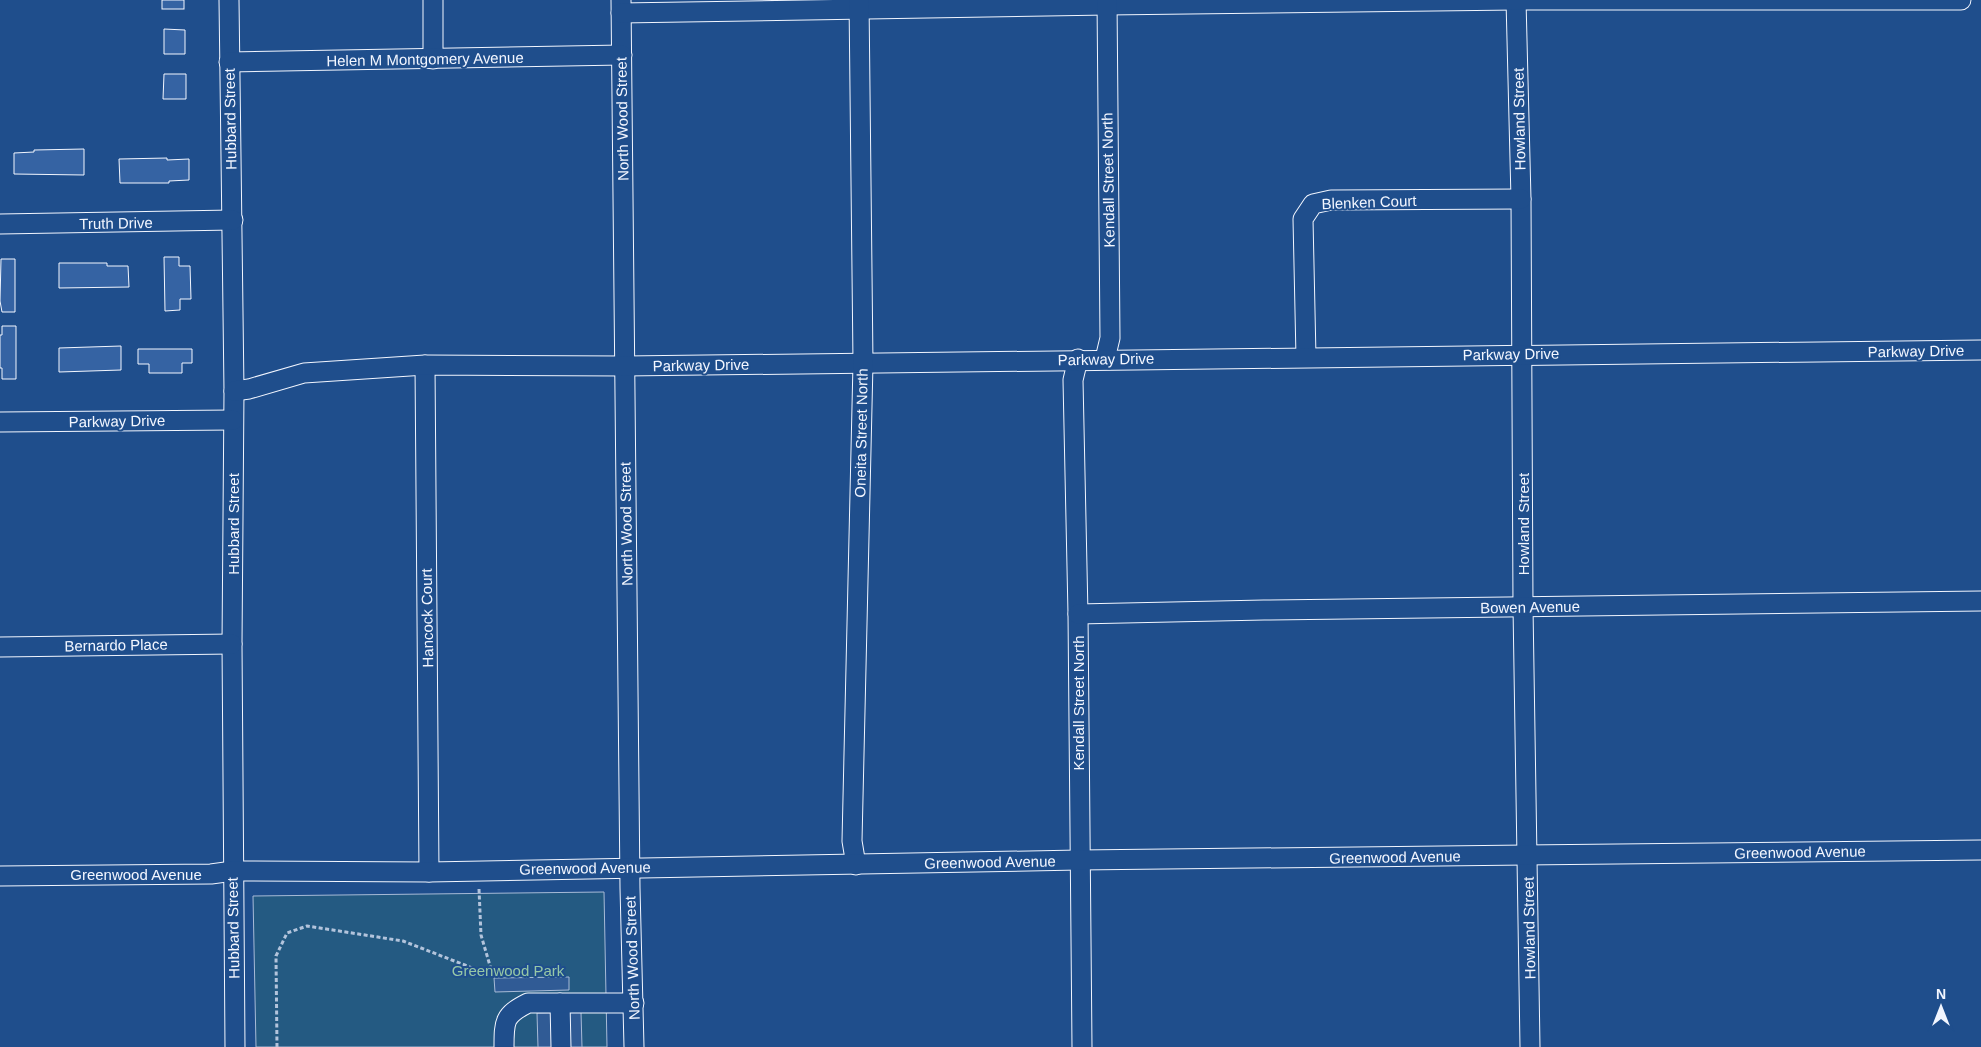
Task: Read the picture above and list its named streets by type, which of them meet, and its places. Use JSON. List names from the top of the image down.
{
  "streets": {
    "street": [
      "Helen M Montgomery Avenue",
      "Hubbard Street",
      "North Wood Street",
      "Howland Street",
      "Kendall Street North",
      "Blenken Court",
      "Truth Drive",
      "Parkway Drive",
      "Oneita Street North",
      "Bowen Avenue",
      "Hancock Court",
      "Bernardo Place",
      "Greenwood Avenue"
    ]
  },
  "crossings": [
    ["Helen M Montgomery Avenue", "Hubbard Street"],
    ["Helen M Montgomery Avenue", "North Wood Street"],
    ["Hubbard Street", "Truth Drive"],
    ["Hubbard Street", "Parkway Drive"],
    ["Hubbard Street", "Bernardo Place"],
    ["Hubbard Street", "Greenwood Avenue"],
    ["North Wood Street", "Parkway Drive"],
    ["North Wood Street", "Greenwood Avenue"],
    ["Howland Street", "Blenken Court"],
    ["Howland Street", "Parkway Drive"],
    ["Howland Street", "Bowen Avenue"],
    ["Howland Street", "Greenwood Avenue"],
    ["Kendall Street North", "Parkway Drive"],
    ["Kendall Street North", "Bowen Avenue"],
    ["Kendall Street North", "Greenwood Avenue"],
    ["Blenken Court", "Parkway Drive"],
    ["Parkway Drive", "Oneita Street North"],
    ["Parkway Drive", "Hancock Court"],
    ["Oneita Street North", "Greenwood Avenue"],
    ["Hancock Court", "Greenwood Avenue"]
  ],
  "parks": ["Greenwood Park"],
  "north": "top"
}
